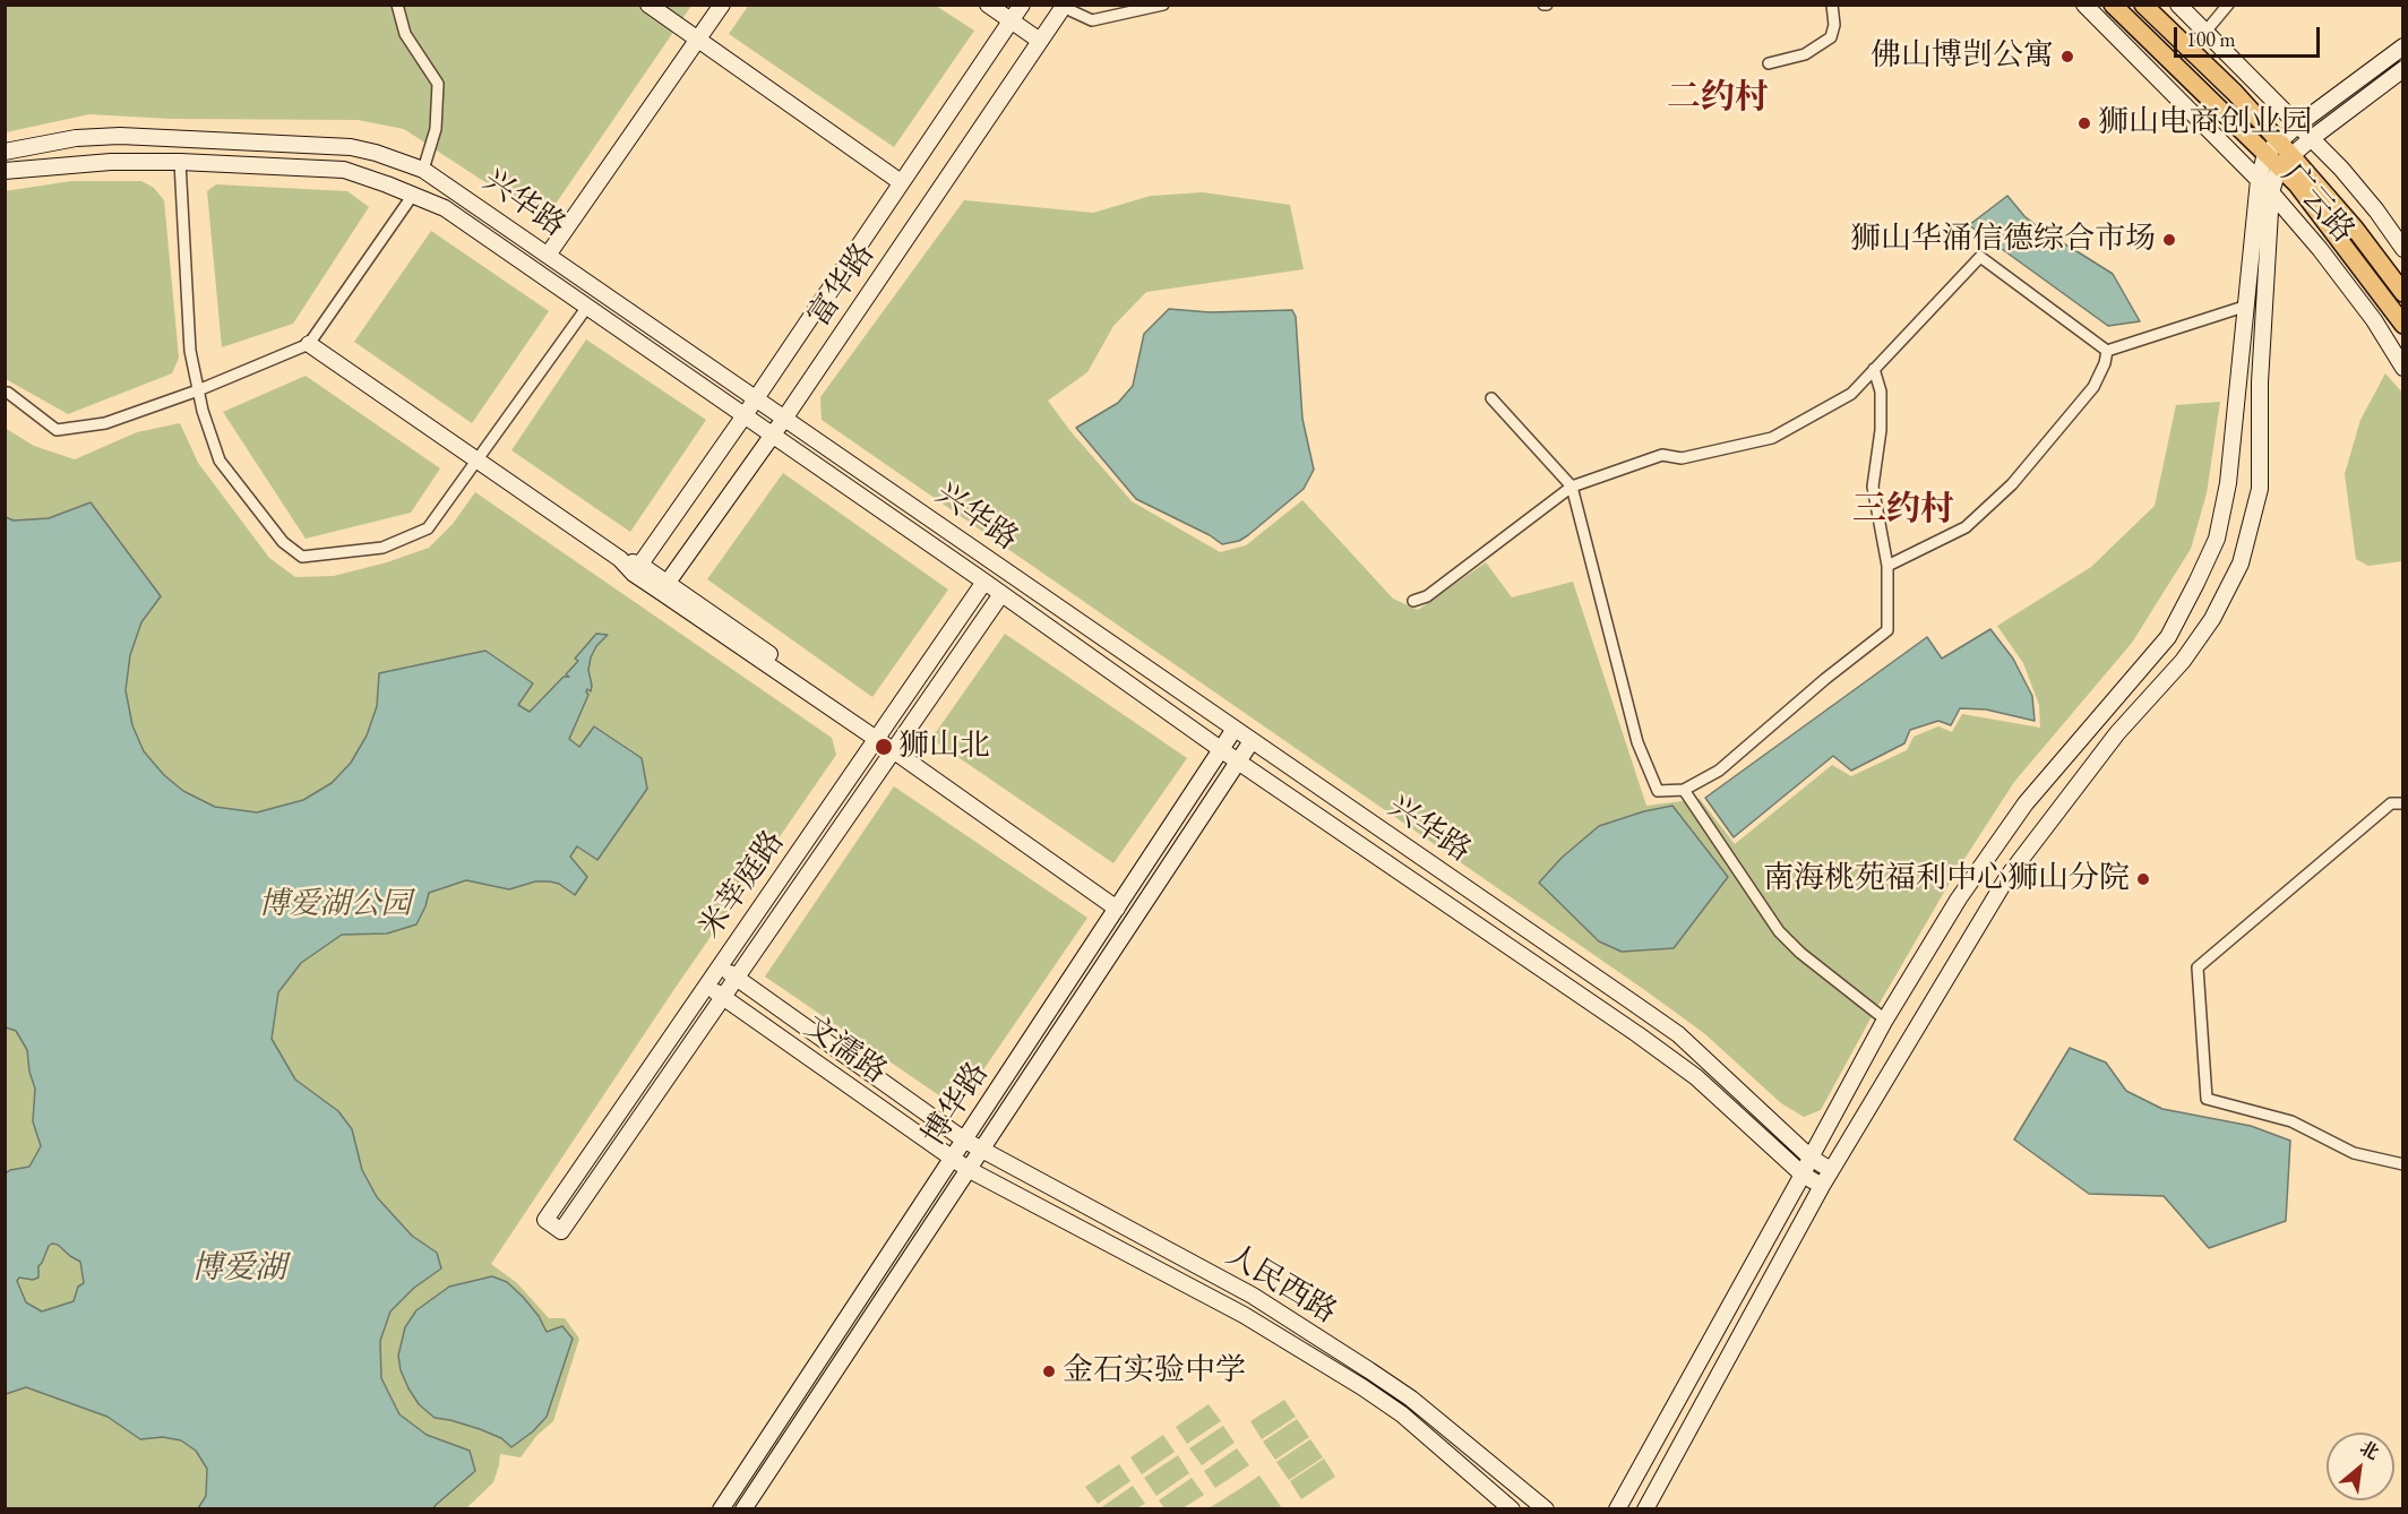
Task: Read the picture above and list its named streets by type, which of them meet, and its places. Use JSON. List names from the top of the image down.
{
  "streets": {
    "main road": ["广云路"],
    "street": [
      "兴华路",
      "富华路",
      "米莘庭路",
      "文濡路",
      "博华路",
      "人民西路"
    ]
  },
  "crossings": [
    ["兴华路", "富华路"],
    ["兴华路", "米莘庭路"],
    ["兴华路", "博华路"],
    ["米莘庭路", "文濡路"],
    ["文濡路", "博华路"],
    ["文濡路", "人民西路"],
    ["博华路", "人民西路"]
  ],
  "districts": ["二约村", "三约村"],
  "water": ["博爱湖"],
  "parks": ["博爱湖公园"],
  "places": [
    "佛山博剀公寓",
    "狮山电商创业园",
    "狮山华涌信德综合市场",
    "狮山北",
    "南海桃苑福利中心狮山分院",
    "金石实验中学"
  ],
  "scale_bar": "100 m",
  "north": "top right"
}
